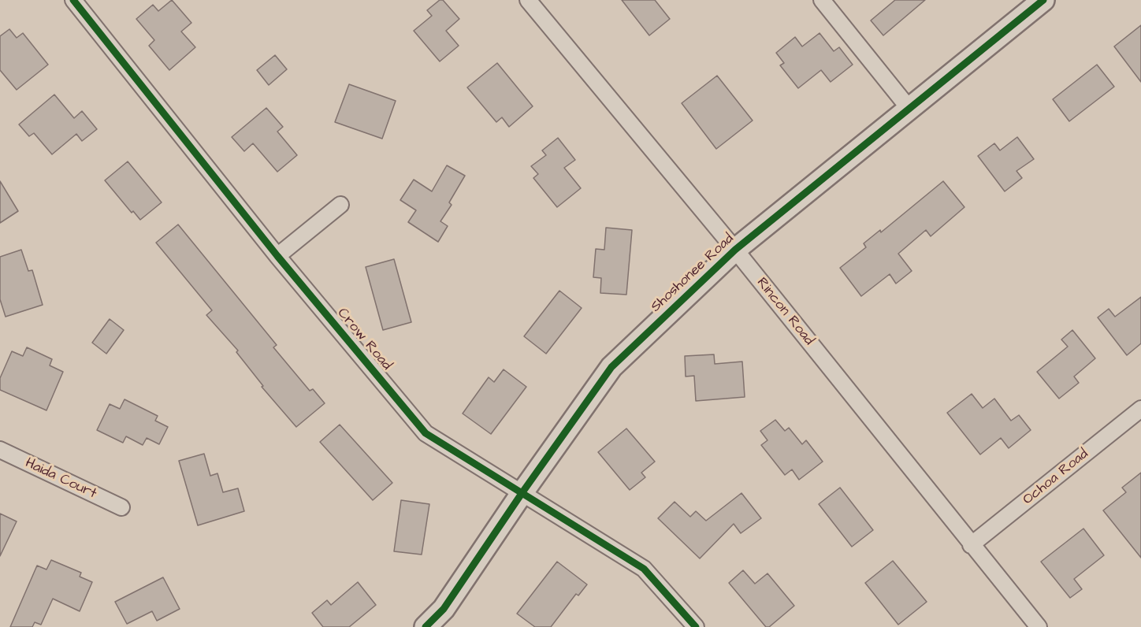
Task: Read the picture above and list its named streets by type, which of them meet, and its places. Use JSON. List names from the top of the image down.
{
  "streets": {
    "street": [
      "Shoshonee Road",
      "Rincon Road",
      "Crow Road",
      "Ochoa Road",
      "Haida Court"
    ]
  },
  "crossings": [
    ["Shoshonee Road", "Rincon Road"],
    ["Shoshonee Road", "Crow Road"],
    ["Rincon Road", "Ochoa Road"]
  ]
}
